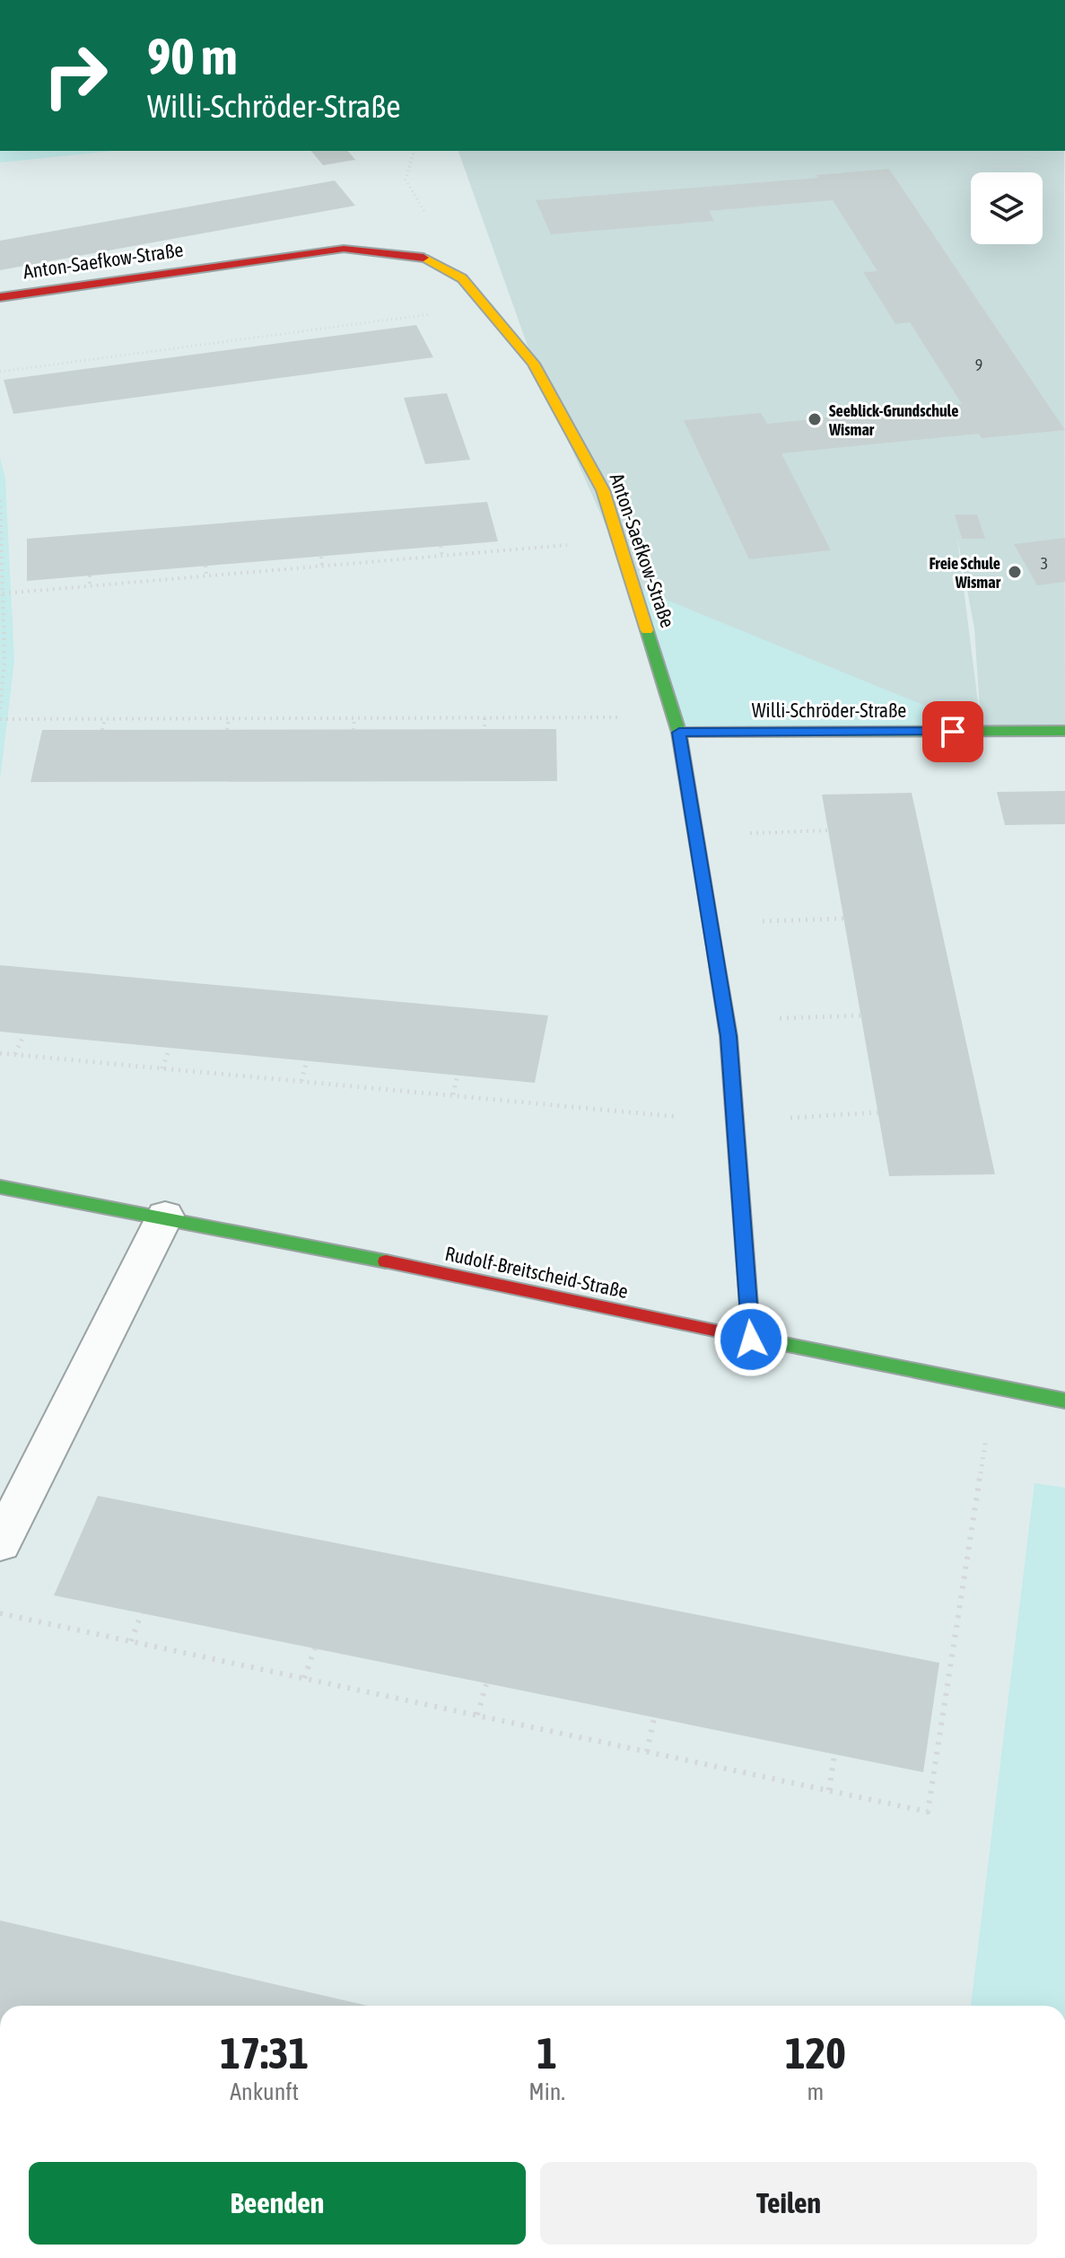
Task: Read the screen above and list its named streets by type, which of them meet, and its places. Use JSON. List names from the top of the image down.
{
  "streets": {
    "street": ["Anton-Saefkow-Straße", "Willi-Schröder-Straße", "Rudolf-Breitscheid-Straße"]
  },
  "crossings": [
    ["Anton-Saefkow-Straße", "Willi-Schröder-Straße"],
    ["Anton-Saefkow-Straße", "Rudolf-Breitscheid-Straße"]
  ],
  "places": ["Seeblick-Grundschule Wismar", "Freie Schule Wismar"],
  "house_numbers": ["9", "3"],
  "page": {
    "turn": ["90 m", "Willi-Schröder-Straße"],
    "eta": [
      "17:31",
      "Ankunft",
      "1",
      "Min.",
      "120",
      "m"
    ],
    "buttons": ["Beenden", "Teilen"]
  }
}
